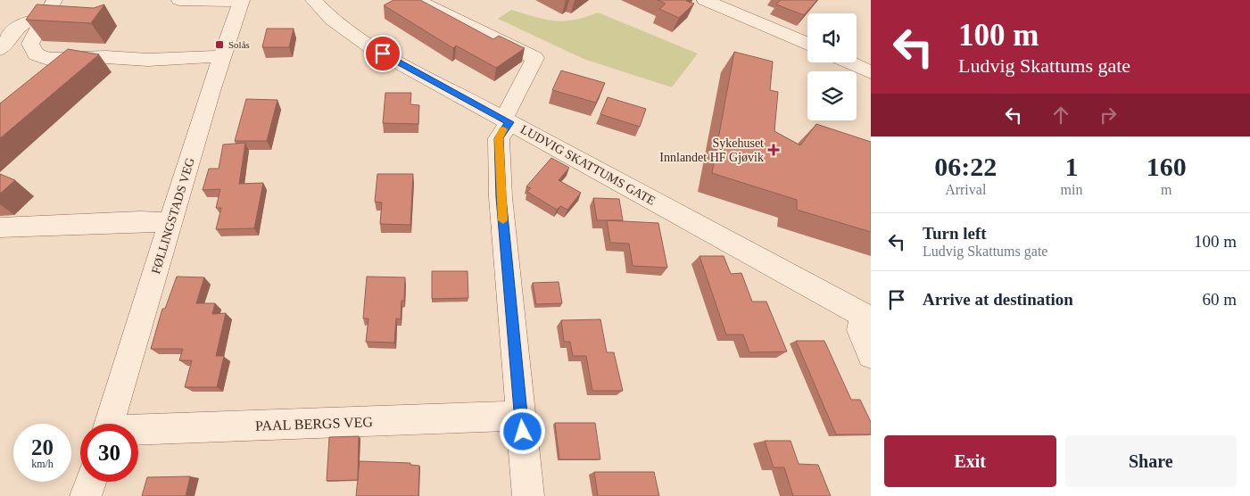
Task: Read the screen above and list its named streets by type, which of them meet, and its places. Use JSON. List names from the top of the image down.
{
  "streets": {
    "street": ["LUDVIG SKATTUMS GATE", "FØLLINGSTADS VEG", "PAAL BERGS VEG"]
  },
  "places": {
    "transit": ["Solås"],
    "health": ["Sykehuset Innlandet HF Gjøvik"]
  },
  "page": {
    "turn": ["100 m", "Ludvig Skattums gate"],
    "eta": [
      "06:22",
      "Arrival",
      "1",
      "min",
      "160",
      "m"
    ],
    "list": [
      {
        "name": "Turn left",
        "note": "Ludvig Skattums gate",
        "value": "100 m"
      },
      {
        "name": "Arrive at destination",
        "value": "60 m"
      }
    ],
    "speed": "20 km/h",
    "limit": "30",
    "buttons": ["Exit", "Share"]
  }
}
